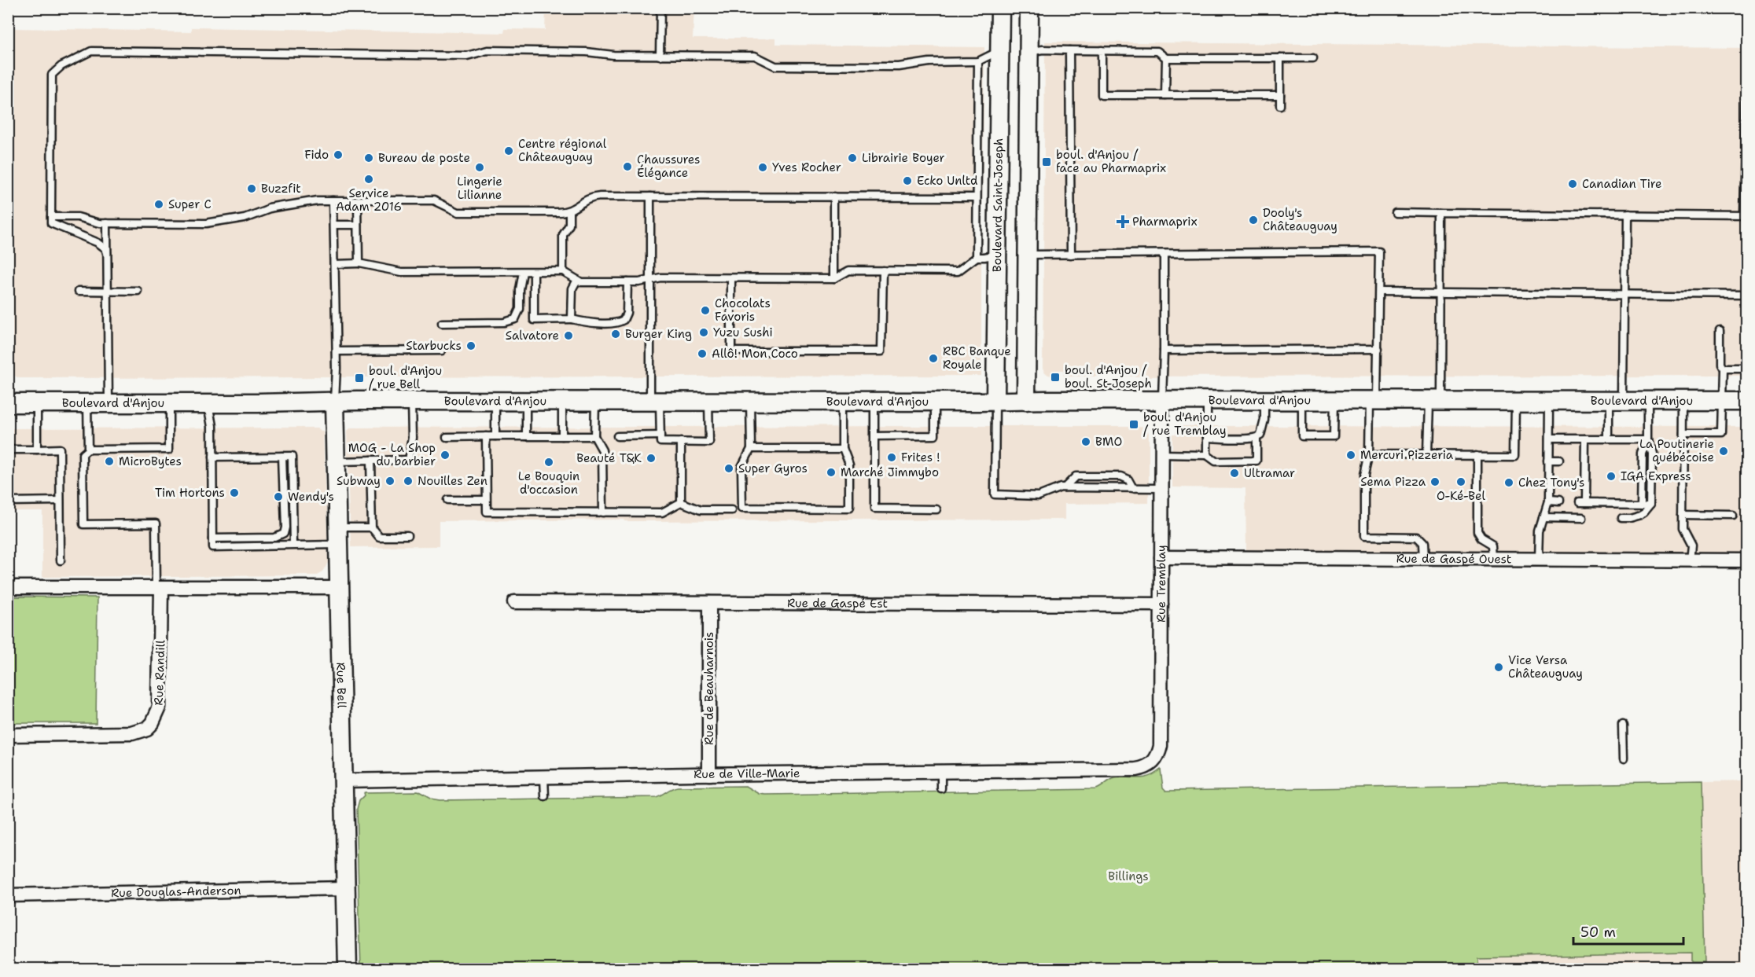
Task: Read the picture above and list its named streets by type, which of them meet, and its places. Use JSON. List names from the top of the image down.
{
  "streets": {
    "street": [
      "Boulevard Saint-Joseph",
      "Boulevard d'Anjou",
      "Rue de Gaspé Ouest",
      "Rue Tremblay",
      "Rue de Gaspé Est",
      "Rue Randill",
      "Rue Bell",
      "Rue de Beauharnois",
      "Rue de Ville-Marie",
      "Rue Douglas-Anderson"
    ]
  },
  "crossings": [
    ["Boulevard Saint-Joseph", "Boulevard d'Anjou"],
    ["Boulevard d'Anjou", "Rue Tremblay"],
    ["Boulevard d'Anjou", "Rue Bell"],
    ["Rue de Gaspé Ouest", "Rue Tremblay"],
    ["Rue Tremblay", "Rue de Gaspé Est"],
    ["Rue Tremblay", "Rue de Ville-Marie"],
    ["Rue de Gaspé Est", "Rue de Beauharnois"],
    ["Rue Bell", "Rue de Ville-Marie"],
    ["Rue Bell", "Rue Douglas-Anderson"],
    ["Rue de Beauharnois", "Rue de Ville-Marie"]
  ],
  "parks": ["Billings"],
  "places": {
    "other": [
      "Centre régional Châteauguay",
      "Fido",
      "Bureau de poste",
      "Librairie Boyer",
      "Chaussures Élégance",
      "Lingerie Lilianne",
      "Yves Rocher",
      "Service Adam 2016",
      "Ecko Unltd",
      "Canadian Tire",
      "Buzzfit",
      "Super C",
      "Dooly's Châteauguay",
      "Chocolats Favoris",
      "Yuzu Sushi",
      "Burger King",
      "Salvatore",
      "Starbucks",
      "Allô! Mon Coco",
      "RBC Banque Royale",
      "BMO",
      "La Poutinerie québécoise",
      "MOG - La Shop du barbier",
      "Mercuri Pizzeria",
      "Frites !",
      "Beauté T&K",
      "MicroBytes",
      "Le Bouquin d'occasion",
      "Super Gyros",
      "Marché Jimmybo",
      "Ultramar",
      "IGA Express",
      "Subway",
      "Nouilles Zen",
      "Sema Pizza",
      "O-Ké-Bel",
      "Chez Tony's",
      "Tim Hortons",
      "Wendy's",
      "Vice Versa Châteauguay"
    ],
    "transit": [
      "boul. d'Anjou / face au Pharmaprix",
      "boul. d'Anjou / boul. St-Joseph",
      "boul. d'Anjou / rue Bell",
      "boul. d'Anjou / rue Tremblay"
    ],
    "health": ["Pharmaprix"]
  },
  "scale_bar": "50 m"
}
